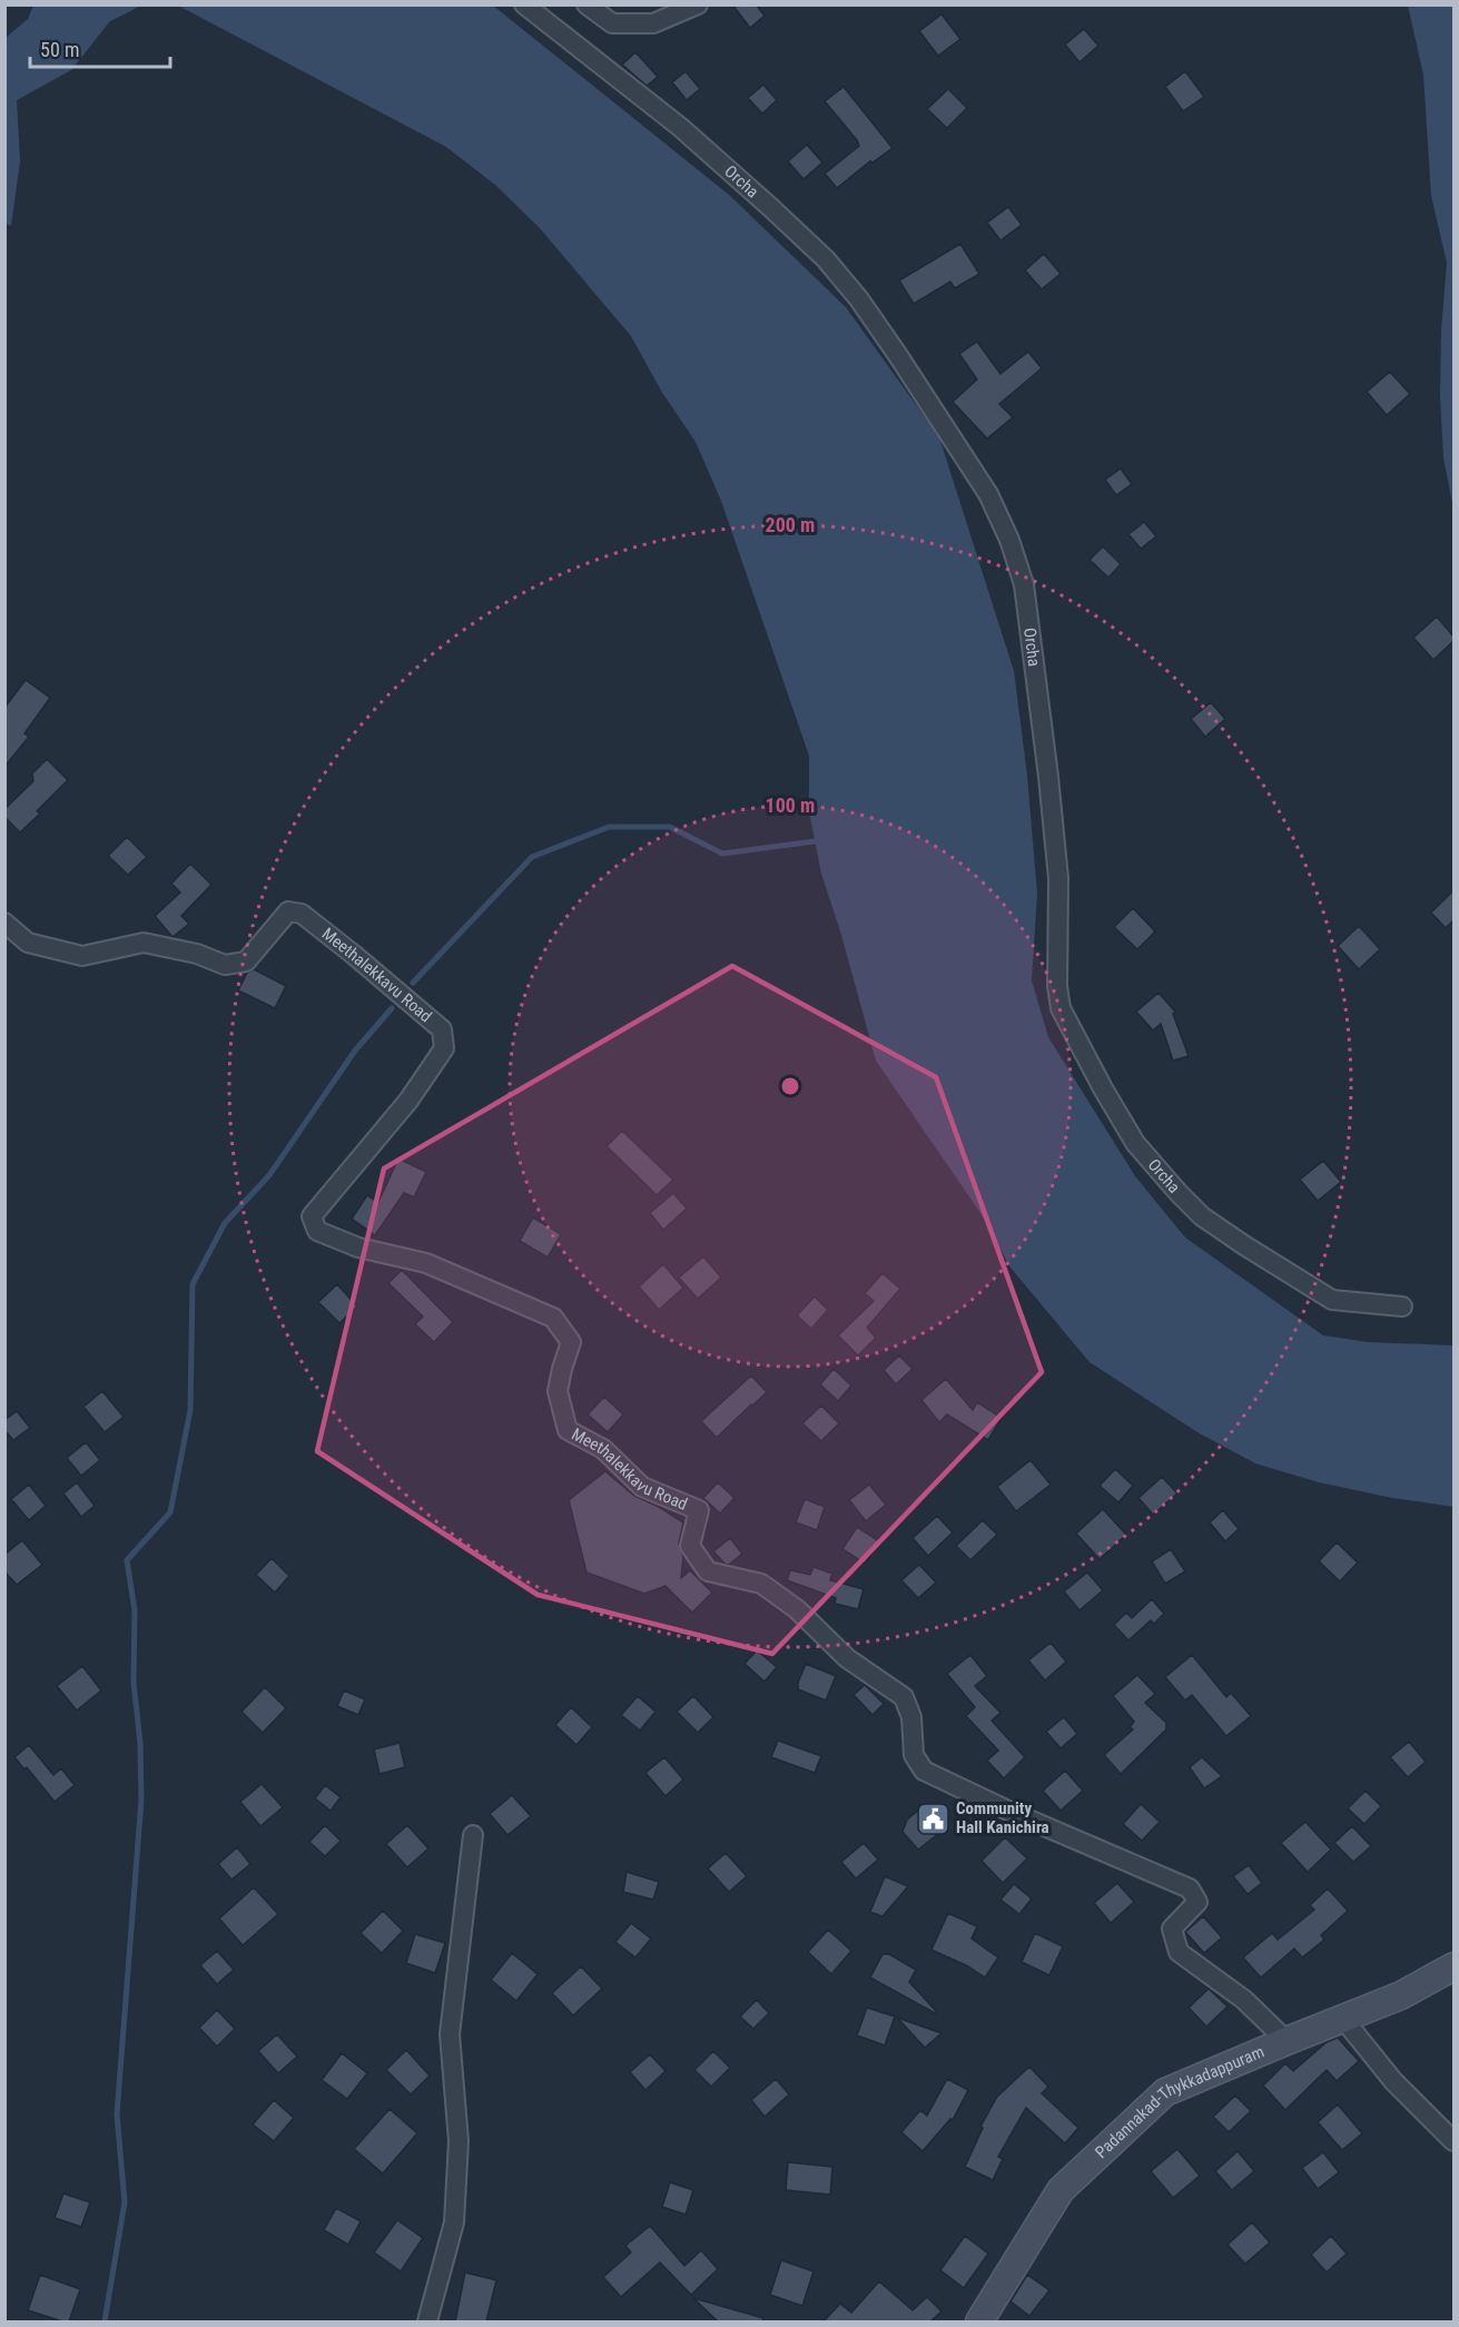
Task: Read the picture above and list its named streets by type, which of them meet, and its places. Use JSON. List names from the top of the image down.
{
  "streets": {
    "main road": ["Padannakad-Thykkadappuram"],
    "street": ["Orcha", "Meethalekkavu Road"]
  },
  "crossings": [
    ["Meethalekkavu Road", "Padannakad-Thykkadappuram"]
  ],
  "places": {
    "public building": ["Community Hall Kanichira"]
  },
  "scale_bar": "50 m",
  "rings": ["200 m", "100 m"]
}
